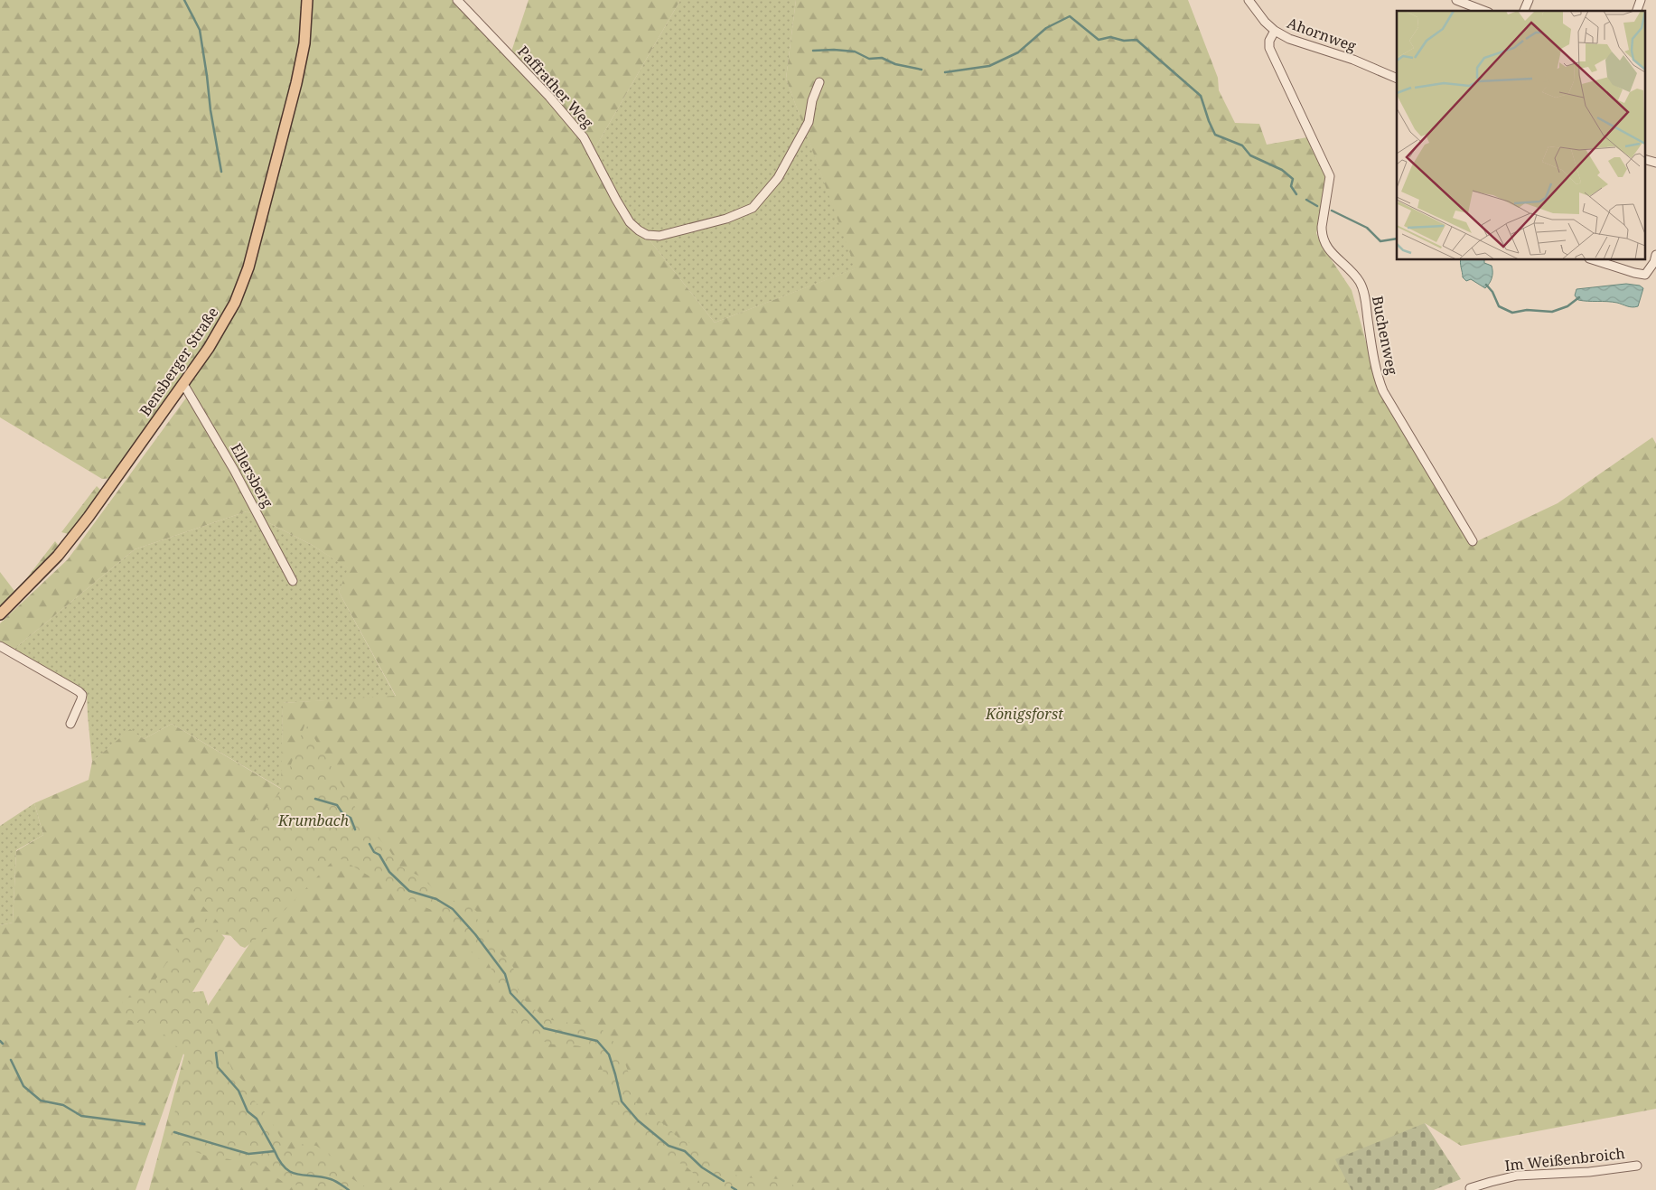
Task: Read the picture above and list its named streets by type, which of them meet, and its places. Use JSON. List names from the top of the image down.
{
  "streets": {
    "main road": ["Bensberger Straße"],
    "street": [
      "Ahornweg",
      "Paffrather Weg",
      "Buchenweg",
      "Ellersberg",
      "Im Weißenbroich"
    ]
  },
  "crossings": [
    ["Ahornweg", "Buchenweg"],
    ["Bensberger Straße", "Ellersberg"]
  ],
  "parks": ["Königsforst", "Krumbach"]
}
